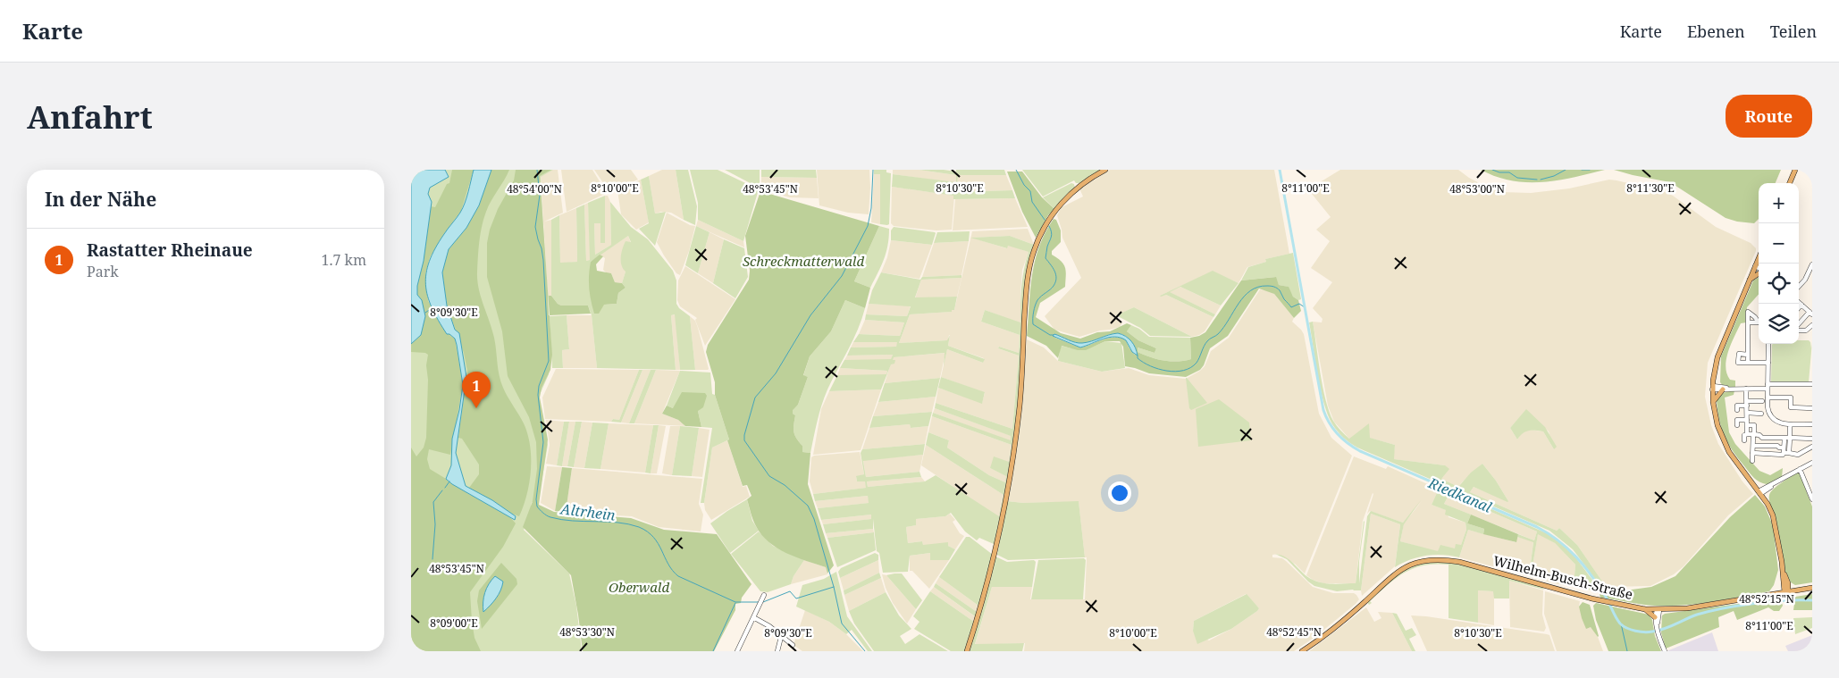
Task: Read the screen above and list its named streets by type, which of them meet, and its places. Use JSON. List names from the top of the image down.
{
  "streets": {
    "main road": ["Wilhelm-Busch-Straße"]
  },
  "water": ["Riedkanal", "Altrhein"],
  "parks": ["Schreckmatterwald", "Oberwald"],
  "page": {
    "header": "Karte",
    "nav": ["Karte", "Ebenen", "Teilen"],
    "buttons": "Route",
    "title": "Anfahrt",
    "heading": "In der Nähe",
    "map_buttons": ["+", "−"],
    "list": [
      {
        "mark": "1",
        "name": "Rastatter Rheinaue",
        "note": "Park",
        "value": "1.7 km"
      }
    ],
    "pins": "1"
  },
  "coordinates": [
    "8°10'00\"E",
    "8°10'30\"E",
    "8°11'00\"E",
    "8°11'30\"E",
    "48°54'00\"N",
    "48°53'45\"N",
    "48°53'00\"N",
    "8°09'30\"E",
    "48°52'15\"N",
    "8°09'00\"E",
    "48°53'30\"N",
    "48°52'45\"N"
  ]
}
